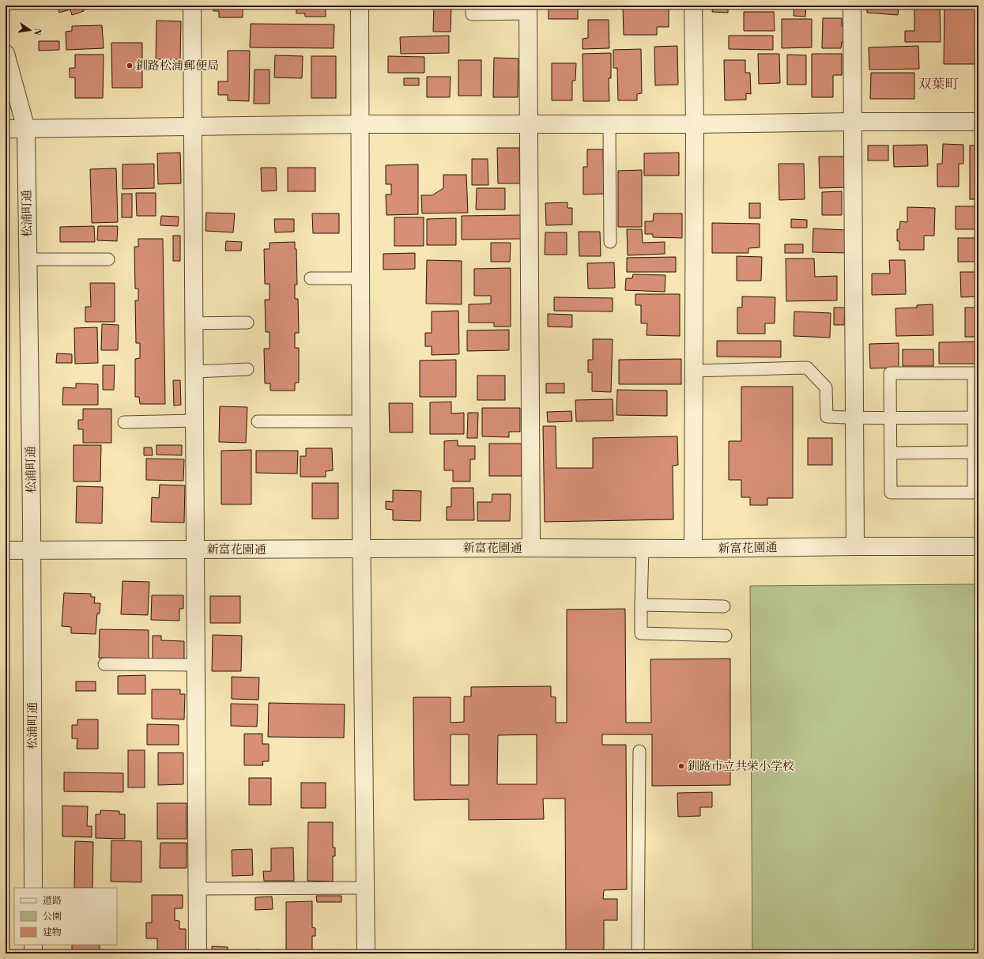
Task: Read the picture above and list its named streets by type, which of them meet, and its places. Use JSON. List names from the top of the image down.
{
  "streets": {
    "street": ["松浦町通", "新富花園通"]
  },
  "crossings": [
    ["松浦町通", "新富花園通"]
  ],
  "districts": ["双葉町"],
  "places": ["釧路松浦郵便局", "釧路市立共栄小学校"],
  "legend": ["道路", "公園", "建物"],
  "north": "right"
}
